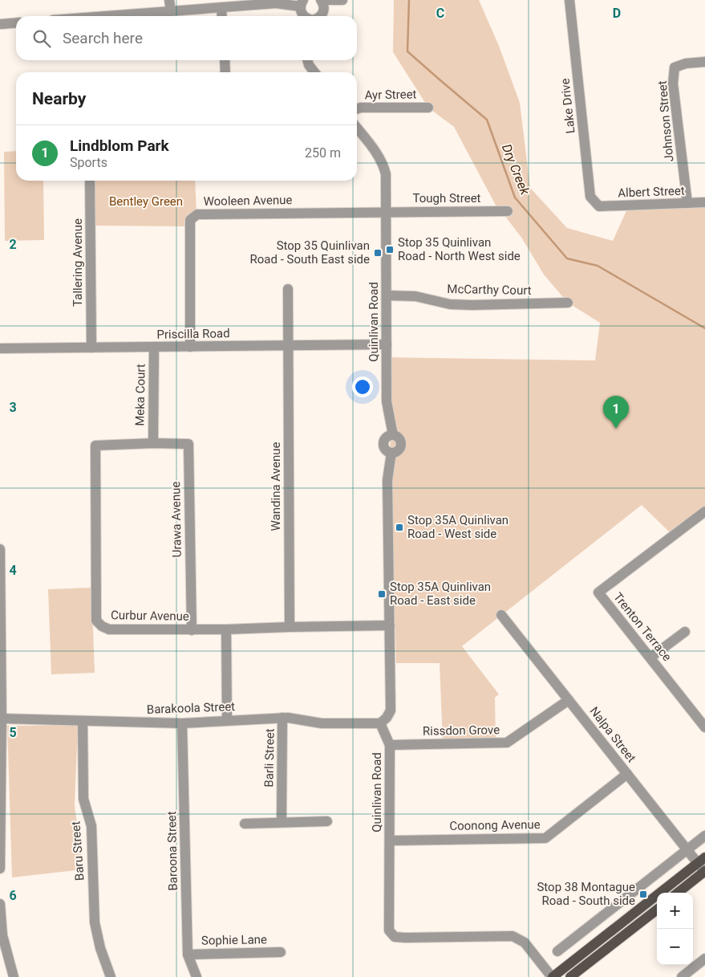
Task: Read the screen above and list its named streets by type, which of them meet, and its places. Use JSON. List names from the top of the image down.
{
  "streets": {
    "street": [
      "Ayr Street",
      "Lake Drive",
      "Johnson Street",
      "Albert Street",
      "Tough Street",
      "Wooleen Avenue",
      "Tallering Avenue",
      "McCarthy Court",
      "Quinlivan Road",
      "Priscilla Road",
      "Meka Court",
      "Wandina Avenue",
      "Urawa Avenue",
      "Curbur Avenue",
      "Trenton Terrace",
      "Barakoola Street",
      "Rissdon Grove",
      "Nalpa Street",
      "Barli Street",
      "Coonong Avenue",
      "Baru Street",
      "Baroona Street",
      "Sophie Lane"
    ]
  },
  "crossings": [
    ["Lake Drive", "Albert Street"],
    ["Johnson Street", "Albert Street"],
    ["Tough Street", "Wooleen Avenue"],
    ["Tough Street", "Quinlivan Road"],
    ["Wooleen Avenue", "Quinlivan Road"],
    ["Wooleen Avenue", "Priscilla Road"],
    ["Tallering Avenue", "Priscilla Road"],
    ["McCarthy Court", "Quinlivan Road"],
    ["Quinlivan Road", "Priscilla Road"],
    ["Quinlivan Road", "Curbur Avenue"],
    ["Quinlivan Road", "Barakoola Street"],
    ["Quinlivan Road", "Rissdon Grove"],
    ["Quinlivan Road", "Coonong Avenue"],
    ["Priscilla Road", "Meka Court"],
    ["Priscilla Road", "Wandina Avenue"],
    ["Meka Court", "Urawa Avenue"],
    ["Meka Court", "Curbur Avenue"],
    ["Wandina Avenue", "Curbur Avenue"],
    ["Urawa Avenue", "Curbur Avenue"],
    ["Barakoola Street", "Barli Street"],
    ["Barakoola Street", "Baru Street"],
    ["Barakoola Street", "Baroona Street"],
    ["Rissdon Grove", "Nalpa Street"],
    ["Nalpa Street", "Coonong Avenue"],
    ["Baroona Street", "Sophie Lane"]
  ],
  "water": ["Dry Creek"],
  "parks": ["Bentley Green"],
  "places": {
    "transit": [
      "Stop 35 Quinlivan Road - North West side",
      "Stop 35 Quinlivan Road - South East side",
      "Stop 35A Quinlivan Road - West side",
      "Stop 35A Quinlivan Road - East side",
      "Stop 38 Montague Road - South side"
    ]
  },
  "page": {
    "search": "Search here",
    "heading": "Nearby",
    "list": [
      {
        "mark": "1",
        "name": "Lindblom Park",
        "note": "Sports",
        "value": "250 m"
      }
    ],
    "pins": "1",
    "map_buttons": ["+", "−"]
  },
  "grid": {
    "columns": ["C", "D"],
    "rows": [
      "2",
      "3",
      "4",
      "5",
      "6"
    ]
  }
}
